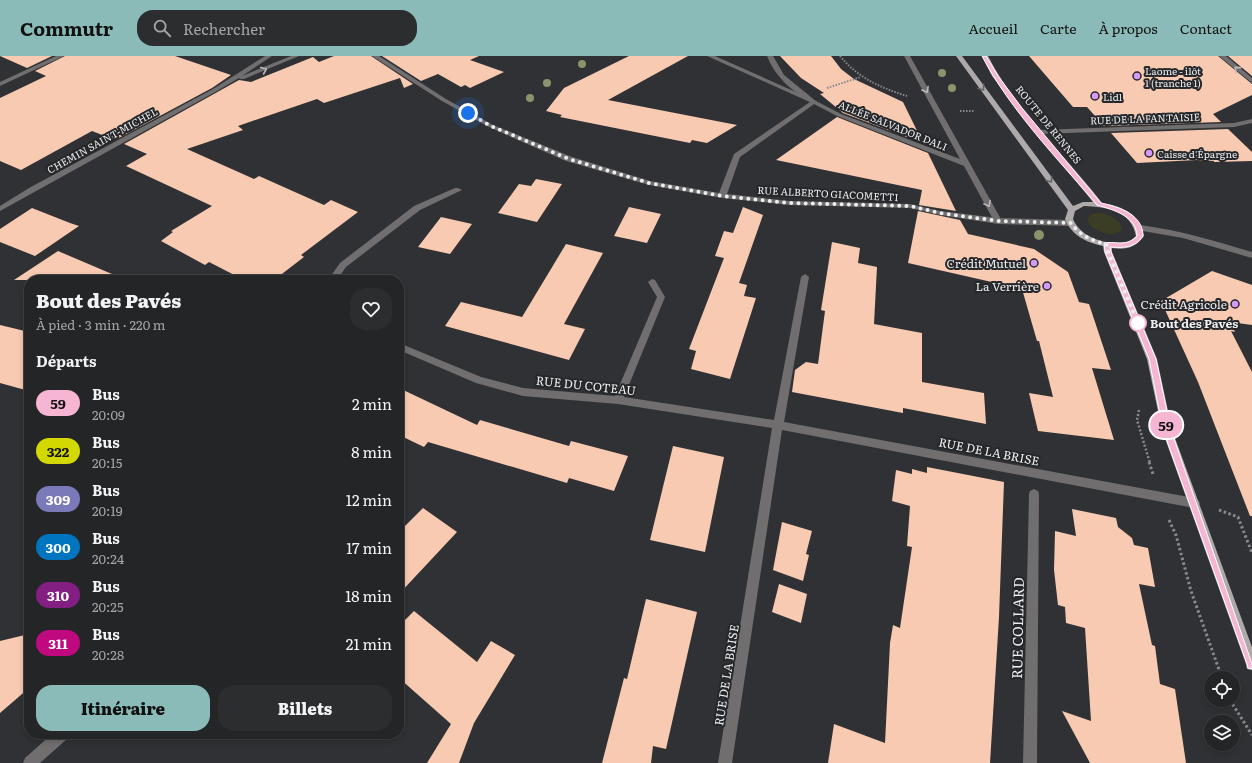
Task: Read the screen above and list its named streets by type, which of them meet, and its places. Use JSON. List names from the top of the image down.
{
  "streets": {
    "main road": ["ROUTE DE RENNES"],
    "street": [
      "RUE DE LA FANTAISIE",
      "ALLÉE SALVADOR DALI",
      "CHEMIN SAINT-MICHEL",
      "RUE ALBERTO GIACOMETTI",
      "RUE DU COTEAU",
      "RUE DE LA BRISE",
      "RUE COLLARD"
    ]
  },
  "crossings": [
    ["RUE DE LA FANTAISIE", "ROUTE DE RENNES"],
    ["RUE DU COTEAU", "RUE DE LA BRISE"]
  ],
  "places": [
    "Laome - ilôt 1 (tranche 1)",
    "Lidl",
    "Caisse d'Épargne",
    "Crédit Mutuel",
    "La Verrière",
    "Crédit Agricole",
    "Bout des Pavés"
  ],
  "lines": ["bus line 59"],
  "page": {
    "header": "Commutr",
    "search": "Rechercher",
    "nav": [
      "Accueil",
      "Carte",
      "À propos",
      "Contact"
    ],
    "on_map": "59",
    "heading": [
      ["Bout des Pavés", "À pied · 3 min · 220 m"],
      "Départs"
    ],
    "list": [
      {
        "mark": "59",
        "name": "Bus",
        "note": "20:09",
        "value": "2 min"
      },
      {
        "mark": "322",
        "name": "Bus",
        "note": "20:15",
        "value": "8 min"
      },
      {
        "mark": "309",
        "name": "Bus",
        "note": "20:19",
        "value": "12 min"
      },
      {
        "mark": "300",
        "name": "Bus",
        "note": "20:24",
        "value": "17 min"
      },
      {
        "mark": "310",
        "name": "Bus",
        "note": "20:25",
        "value": "18 min"
      },
      {
        "mark": "311",
        "name": "Bus",
        "note": "20:28",
        "value": "21 min"
      }
    ],
    "buttons": ["Itinéraire", "Billets"]
  }
}
